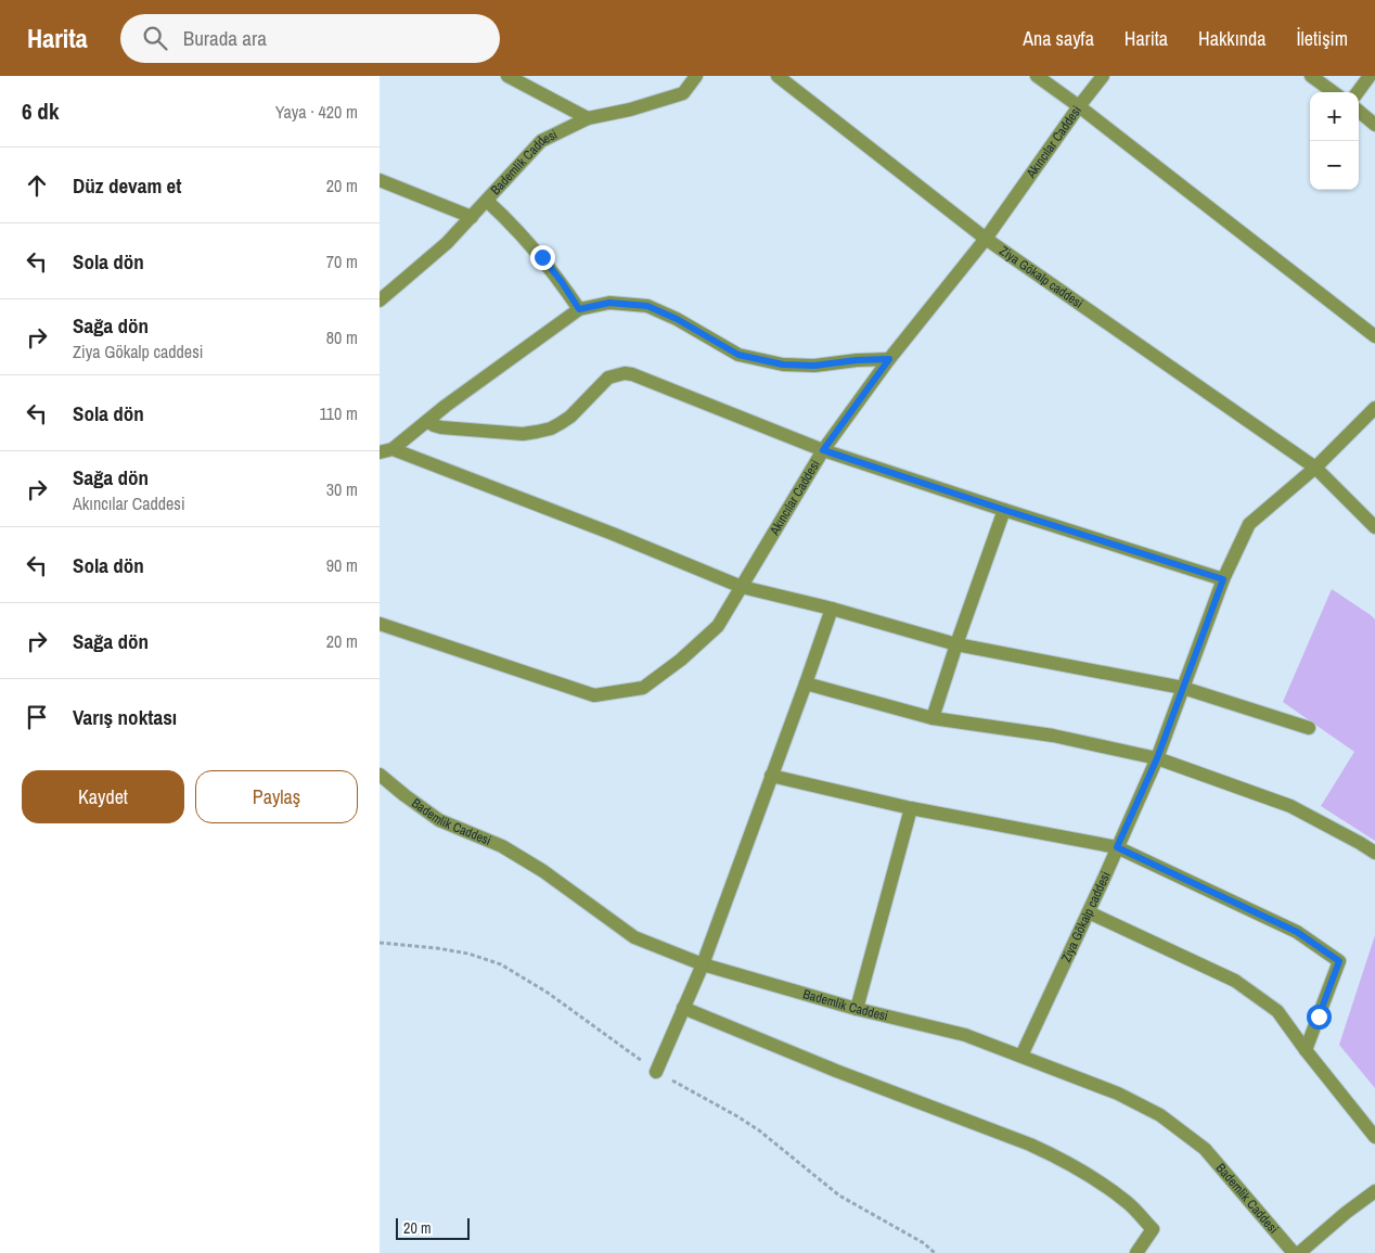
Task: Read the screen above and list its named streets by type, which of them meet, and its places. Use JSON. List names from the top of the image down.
{
  "streets": {
    "street": ["Akıncılar Caddesi", "Bademlik Caddesi", "Ziya Gökalp caddesi"]
  },
  "crossings": [
    ["Akıncılar Caddesi", "Ziya Gökalp caddesi"],
    ["Bademlik Caddesi", "Ziya Gökalp caddesi"]
  ],
  "scale_bar": "20 m",
  "page": {
    "header": "Harita",
    "search": "Burada ara",
    "nav": [
      "Ana sayfa",
      "Harita",
      "Hakkında",
      "İletişim"
    ],
    "heading": ["6 dk", "Yaya · 420 m"],
    "map_buttons": ["+", "−"],
    "list": [
      ["Düz devam et", "20 m"],
      ["Sola dön", "70 m"],
      ["Sağa dön", "Ziya Gökalp caddesi", "80 m"],
      ["Sola dön", "110 m"],
      ["Sağa dön", "Akıncılar Caddesi", "30 m"],
      ["Sola dön", "90 m"],
      ["Sağa dön", "20 m"],
      "Varış noktası"
    ],
    "buttons": ["Kaydet", "Paylaş"],
    "scale": "20 m"
  }
}
